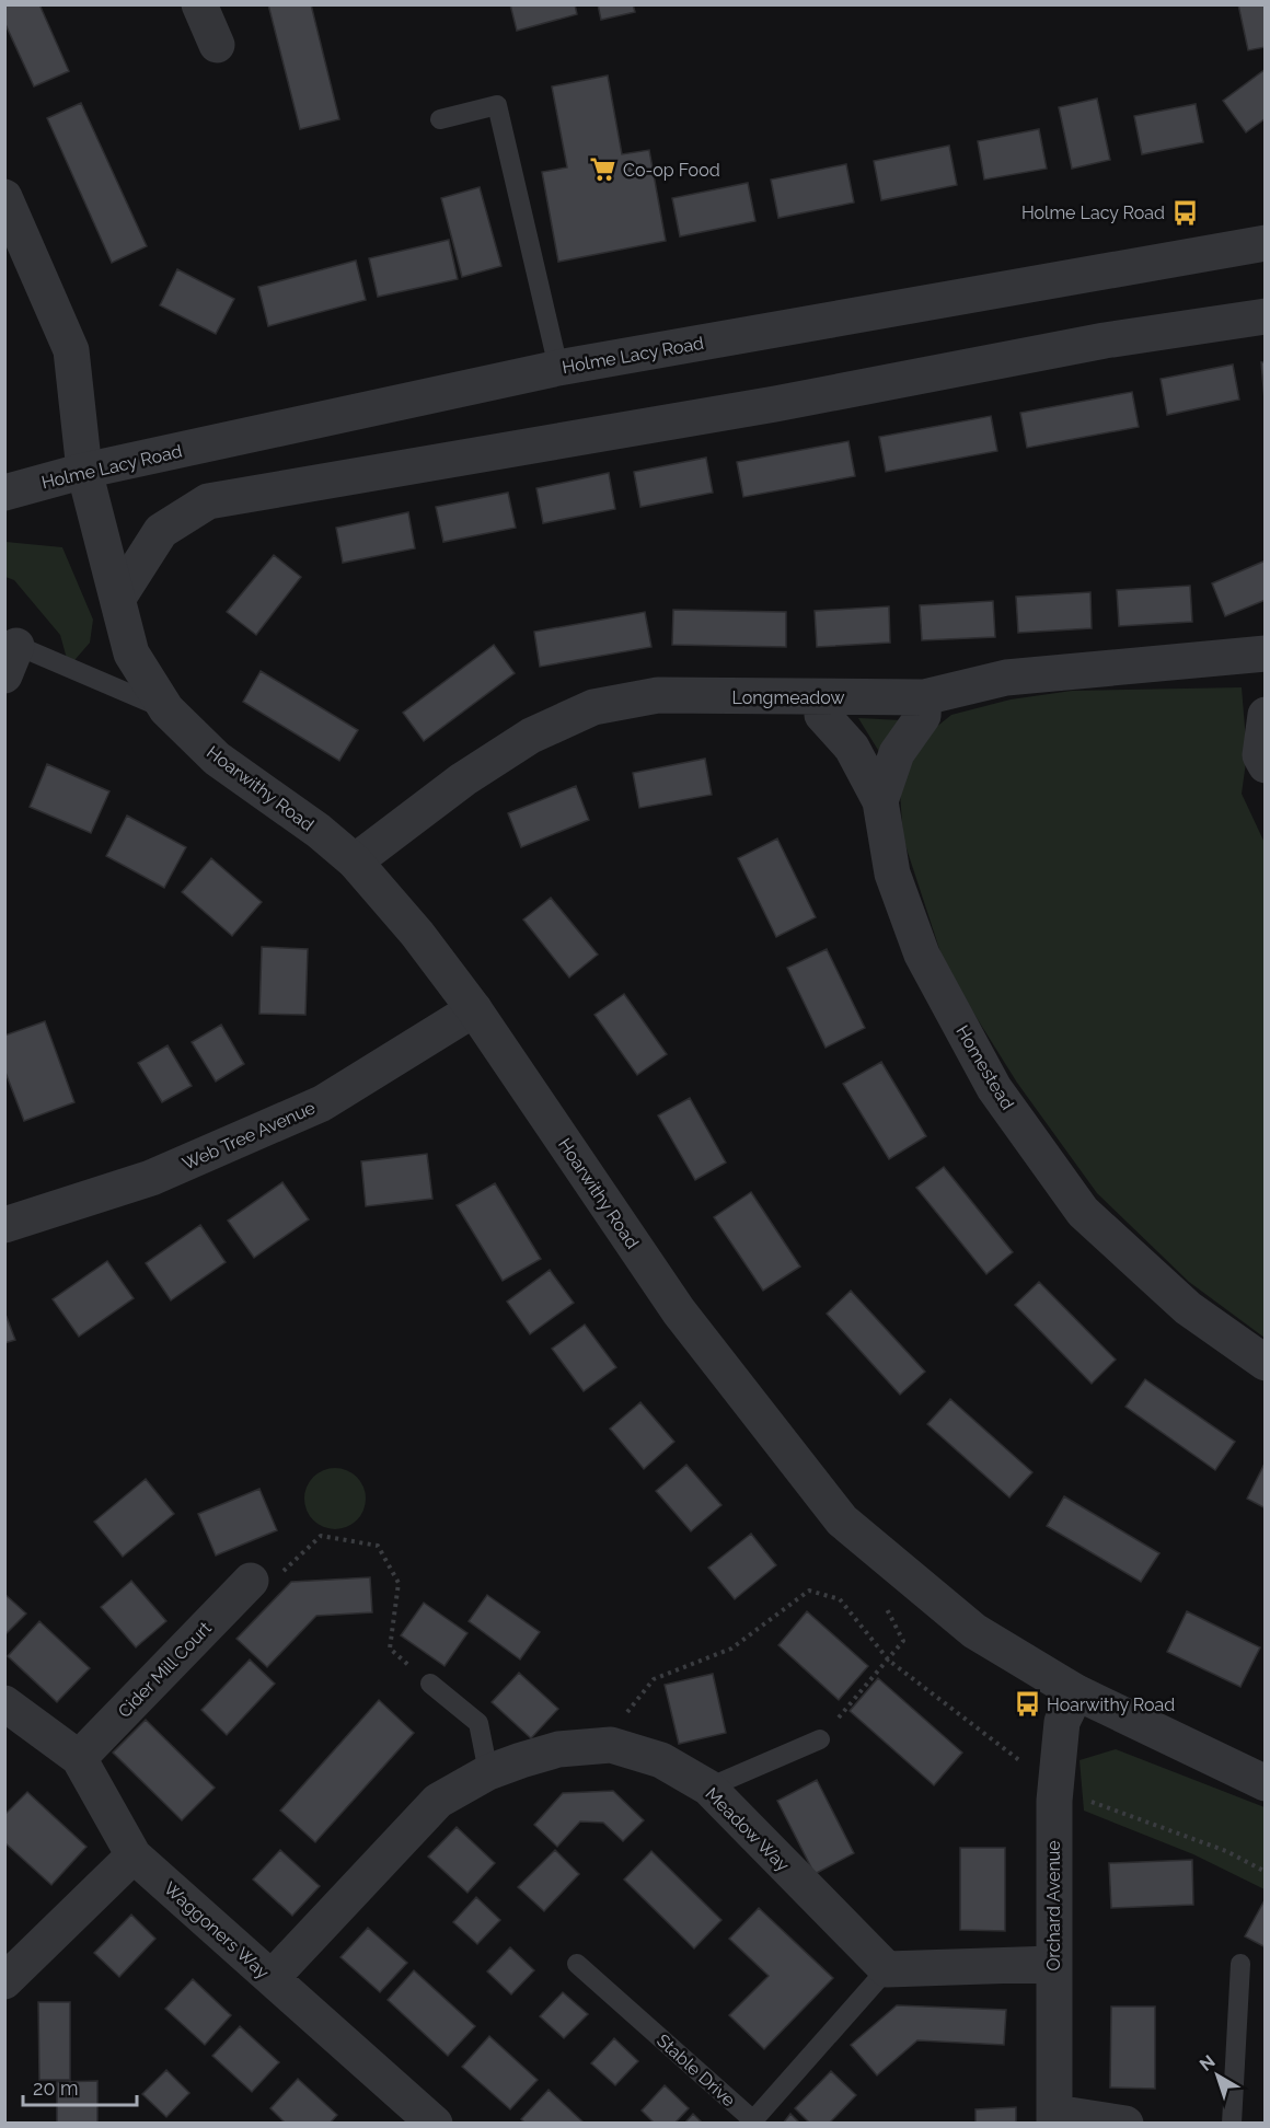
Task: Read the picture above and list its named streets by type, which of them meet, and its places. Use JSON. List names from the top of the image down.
{
  "streets": {
    "street": [
      "Holme Lacy Road",
      "Longmeadow",
      "Hoarwithy Road",
      "Homestead",
      "Web Tree Avenue",
      "Cider Mill Court",
      "Meadow Way",
      "Orchard Avenue",
      "Waggoners Way"
    ],
    "lane": ["Stable Drive"]
  },
  "crossings": [
    ["Holme Lacy Road", "Hoarwithy Road"],
    ["Longmeadow", "Hoarwithy Road"],
    ["Longmeadow", "Homestead"],
    ["Hoarwithy Road", "Web Tree Avenue"],
    ["Hoarwithy Road", "Orchard Avenue"],
    ["Meadow Way", "Waggoners Way"],
    ["Meadow Way", "Stable Drive"]
  ],
  "places": {
    "supermarket": ["Co-op Food"],
    "bus stop": ["Holme Lacy Road", "Hoarwithy Road"]
  },
  "scale_bar": "20 m",
  "north": "top left"
}
